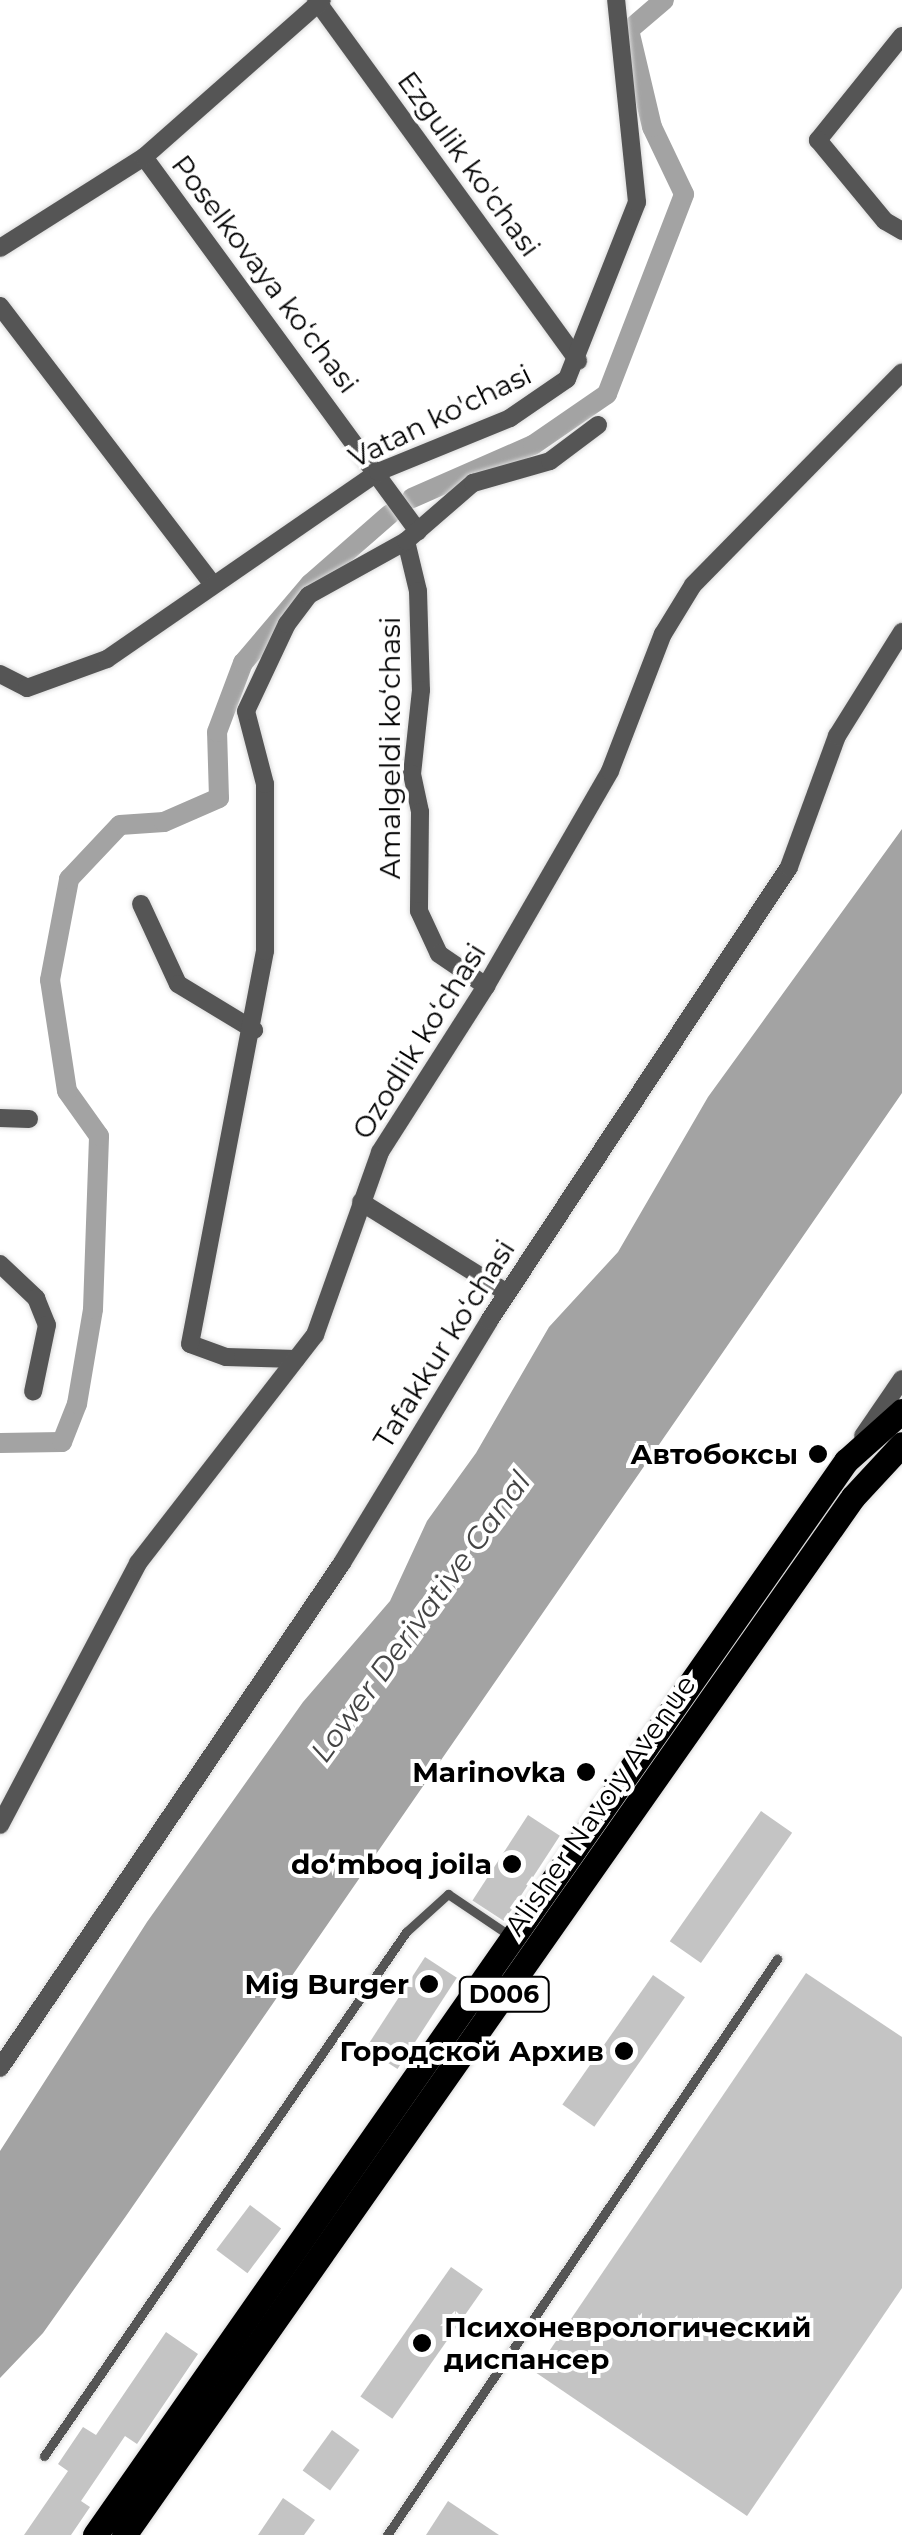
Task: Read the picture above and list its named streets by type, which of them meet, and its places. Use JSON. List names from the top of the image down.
{
  "streets": {
    "main road": ["Alisher Navoiy Avenue", "D006"],
    "street": [
      "Ezgulik ko'chasi",
      "Poselkovaya ko‘chasi",
      "Vatan ko'chasi",
      "Amalgeldi ko‘chasi",
      "Ozodlik ko‘chasi",
      "Tafakkur ko‘chasi"
    ]
  },
  "crossings": [
    ["Ezgulik ko'chasi", "Vatan ko'chasi"],
    ["Poselkovaya ko‘chasi", "Vatan ko'chasi"],
    ["Poselkovaya ko‘chasi", "Amalgeldi ko‘chasi"],
    ["Amalgeldi ko‘chasi", "Ozodlik ko‘chasi"],
    ["Alisher Navoiy Avenue", "D006"]
  ],
  "water": ["Lower Derivative Canal"],
  "places": [
    "Автобоксы",
    "Marinovka",
    "doʻmboq joila",
    "Mig Burger",
    "Городской Архив",
    "Психоневрологический диспансер"
  ]
}
